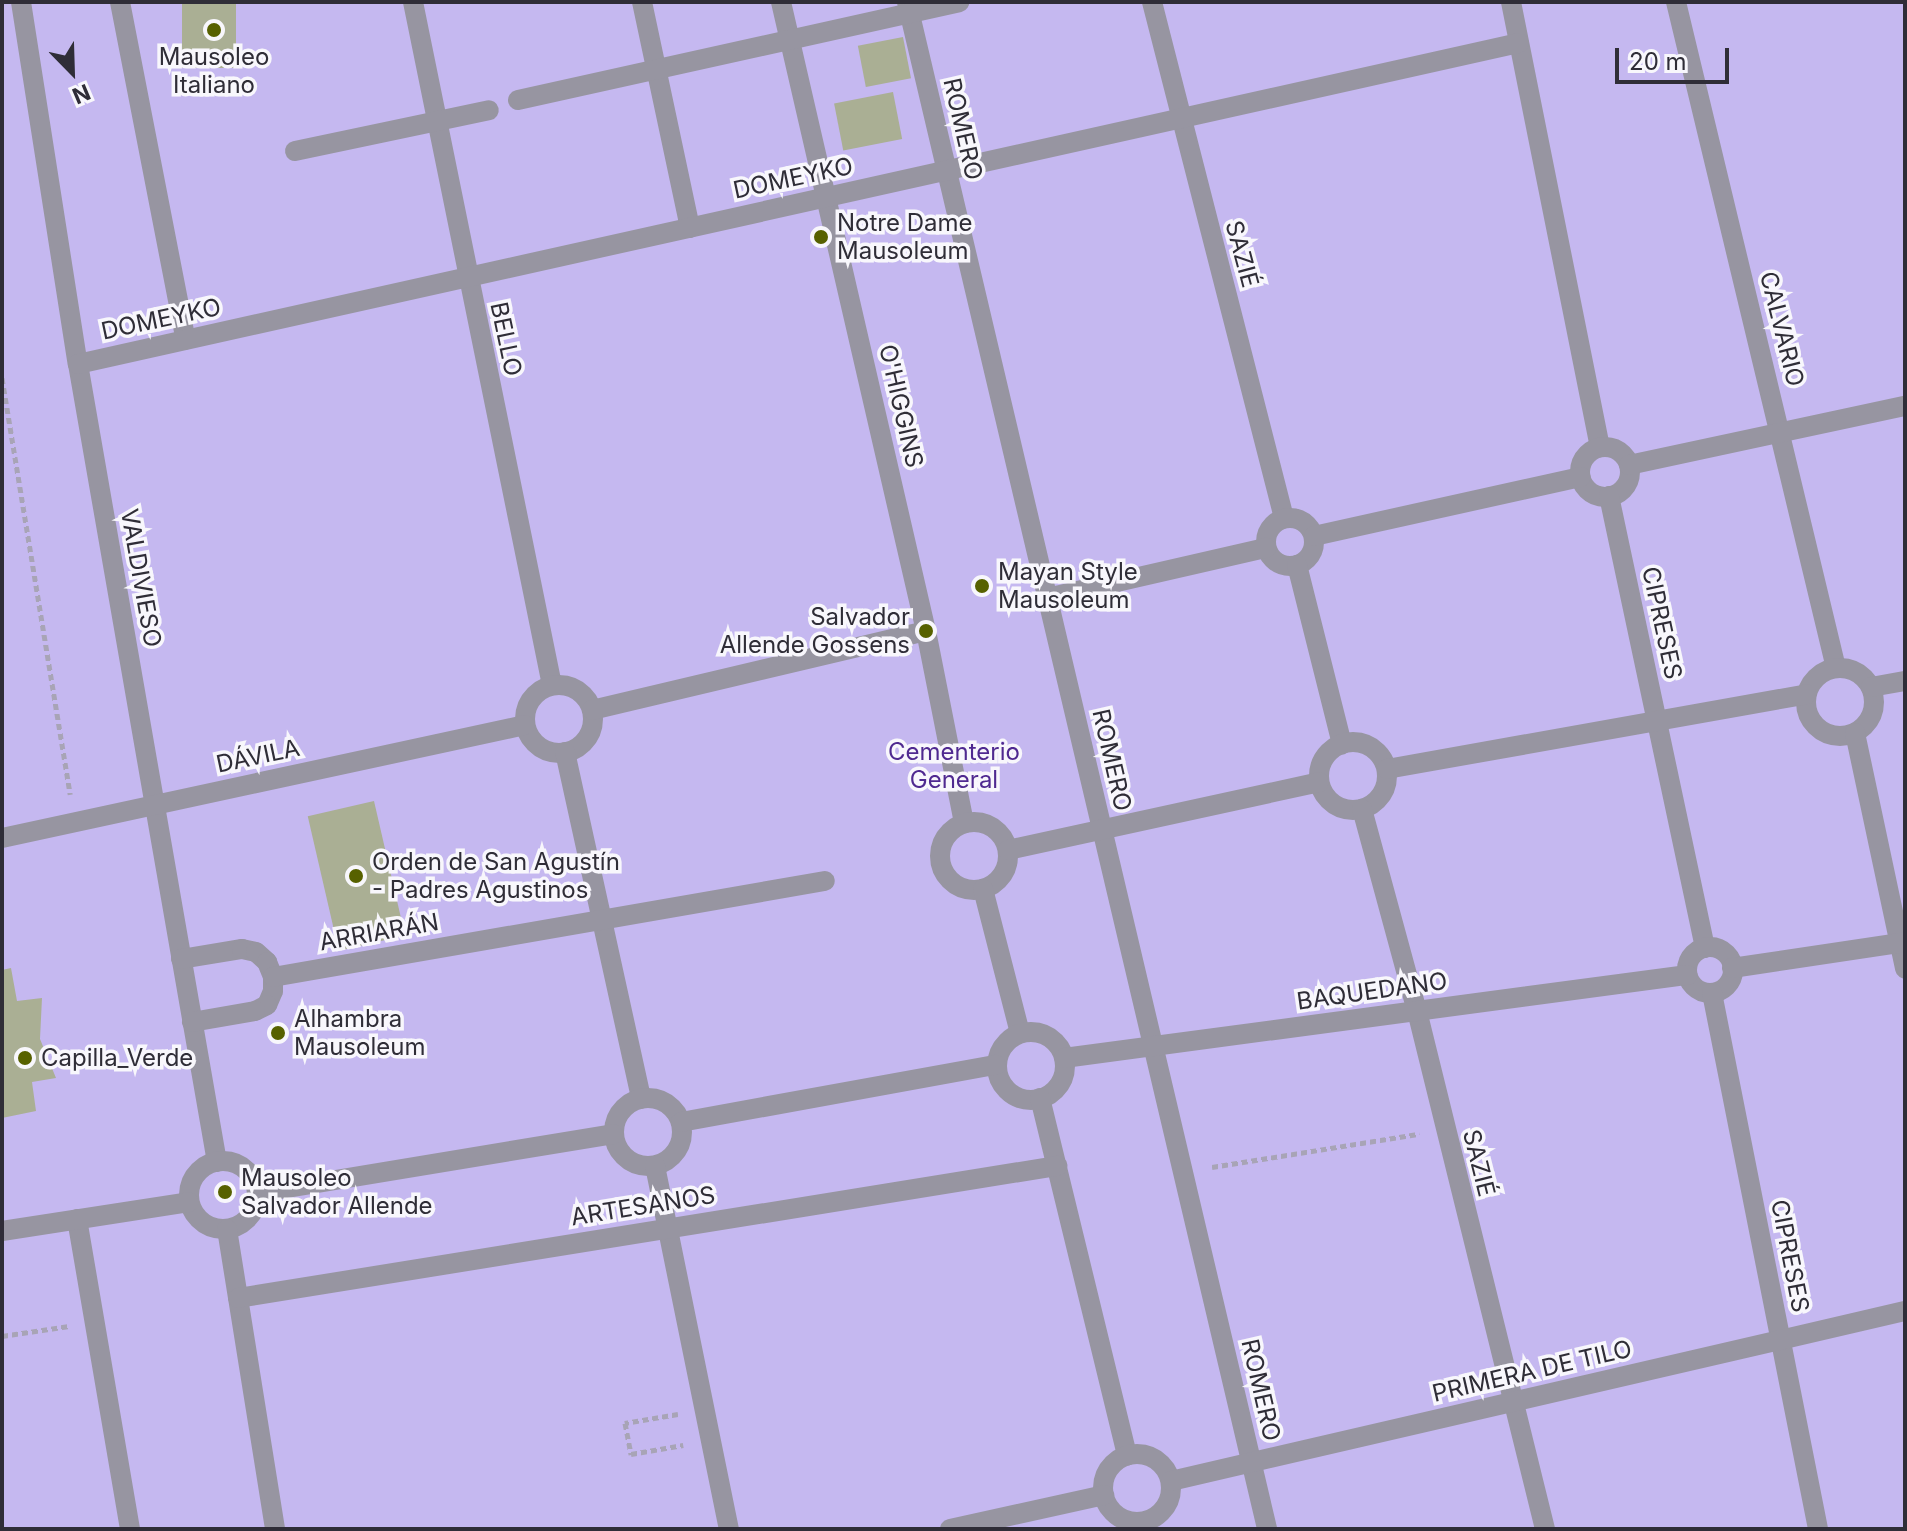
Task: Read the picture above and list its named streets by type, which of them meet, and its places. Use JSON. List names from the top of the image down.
{
  "streets": {
    "lane": [
      "ROMERO",
      "DOMEYKO",
      "SAZIÉ",
      "CALVARIO",
      "BELLO",
      "O'HIGGINS",
      "VALDIVIESO",
      "CIPRESES",
      "DÁVILA",
      "ARRIARÁN",
      "BAQUEDANO",
      "ARTESANOS",
      "PRIMERA DE TILO"
    ]
  },
  "crossings": [
    ["ROMERO", "DOMEYKO"],
    ["ROMERO", "BAQUEDANO"],
    ["ROMERO", "PRIMERA DE TILO"],
    ["DOMEYKO", "SAZIÉ"],
    ["DOMEYKO", "BELLO"],
    ["DOMEYKO", "O'HIGGINS"],
    ["DOMEYKO", "VALDIVIESO"],
    ["SAZIÉ", "BAQUEDANO"],
    ["SAZIÉ", "PRIMERA DE TILO"],
    ["BELLO", "DÁVILA"],
    ["VALDIVIESO", "DÁVILA"],
    ["CIPRESES", "BAQUEDANO"],
    ["CIPRESES", "PRIMERA DE TILO"]
  ],
  "parks": ["Cementerio General"],
  "places": [
    "Mausoleo Italiano",
    "Notre Dame Mausoleum",
    "Mayan Style Mausoleum",
    "Salvador Allende Gossens",
    "Orden de San Agustín - Padres Agustinos",
    "Alhambra Mausoleum",
    "Capilla_Verde",
    "Mausoleo Salvador Allende"
  ],
  "scale_bar": "20 m",
  "north": "bottom right"
}
